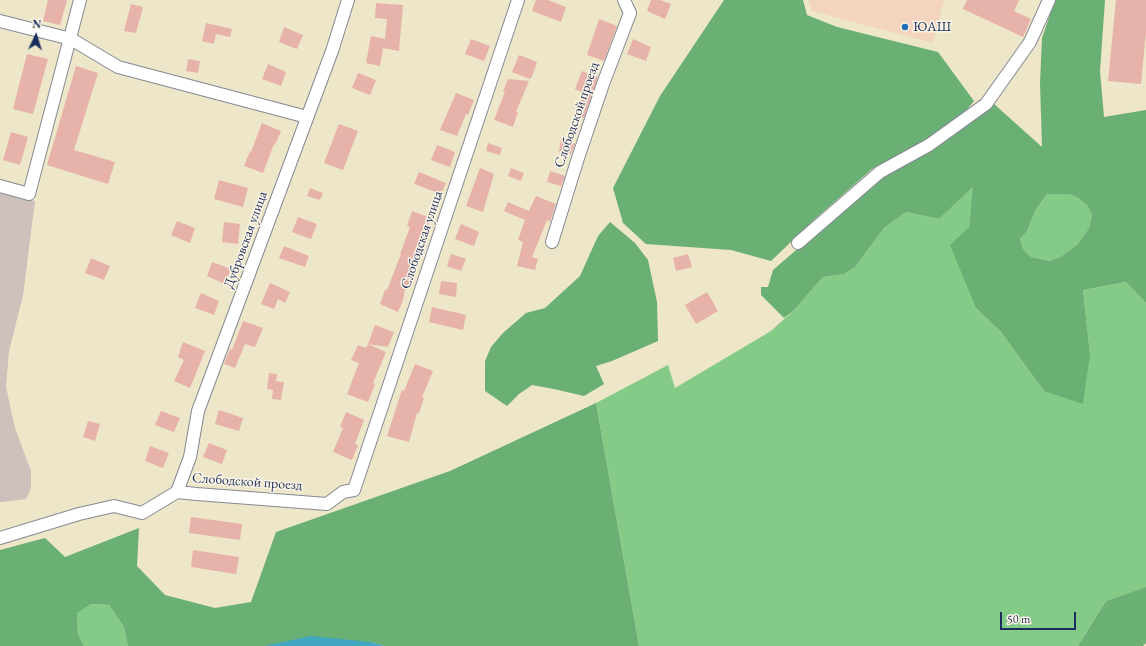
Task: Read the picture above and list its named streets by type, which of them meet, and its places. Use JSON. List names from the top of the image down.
{
  "streets": {
    "street": ["Слободской проезд", "Дубровская улица", "Слободская улица"]
  },
  "crossings": [
    ["Слободской проезд", "Дубровская улица"],
    ["Слободской проезд", "Слободская улица"]
  ],
  "places": ["ЮАШ"],
  "scale_bar": "50 m",
  "north": "top"
}
